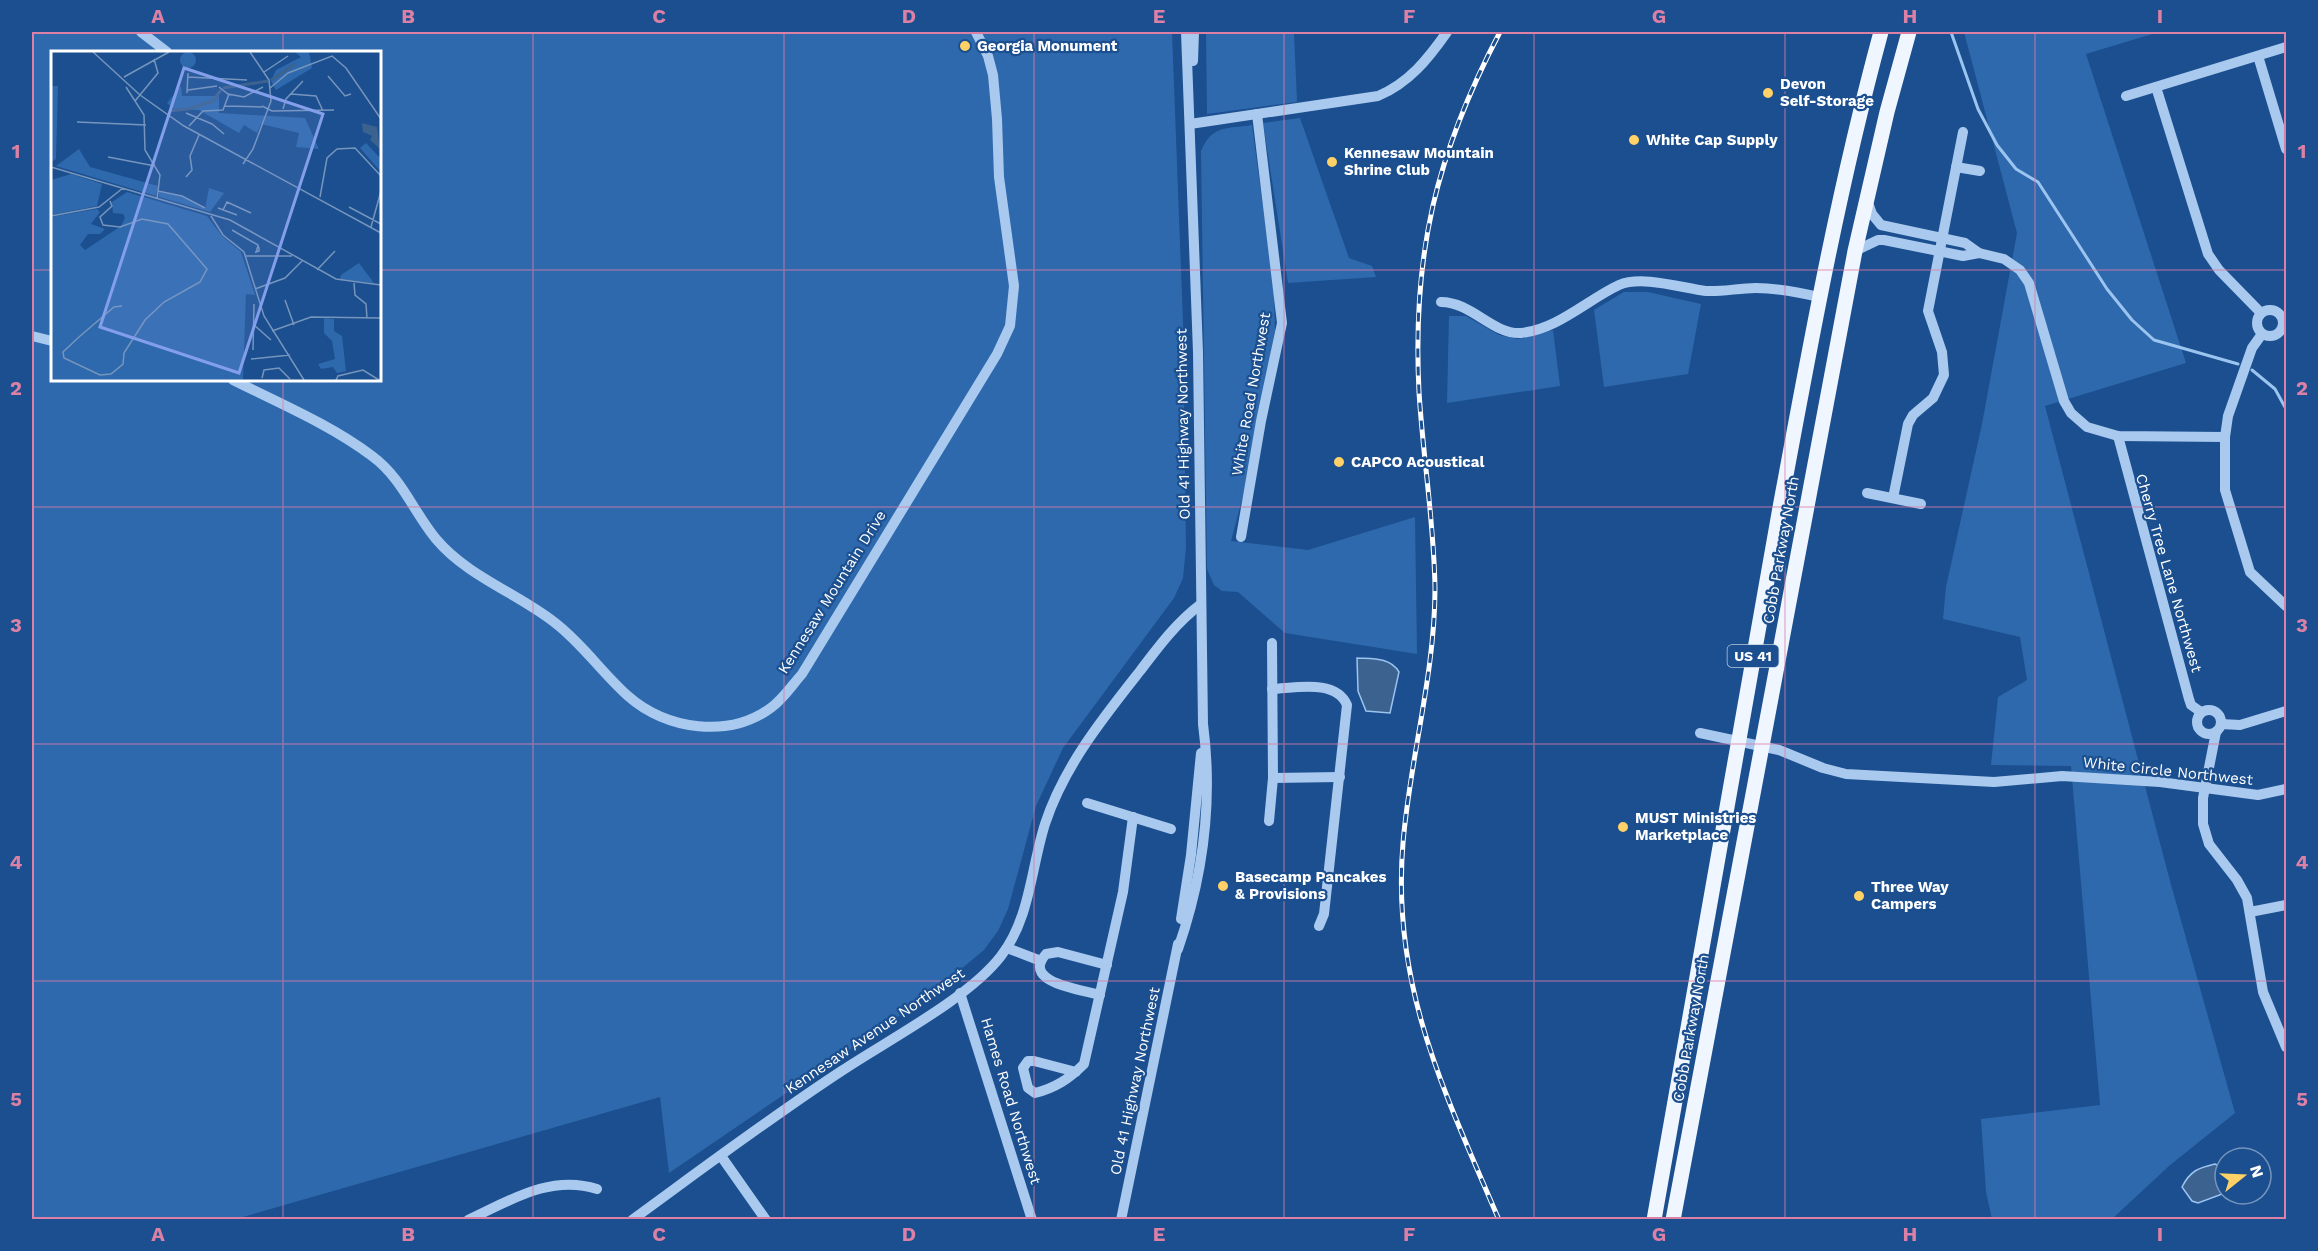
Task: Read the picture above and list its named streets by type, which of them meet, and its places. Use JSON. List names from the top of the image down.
{
  "streets": {
    "main road": ["Cobb Parkway North", "US 41"],
    "street": [
      "White Road Northwest",
      "Old 41 Highway Northwest",
      "Cherry Tree Lane Northwest",
      "Kennesaw Mountain Drive",
      "White Circle Northwest",
      "Kennesaw Avenue Northwest",
      "Hames Road Northwest"
    ]
  },
  "crossings": [
    ["Old 41 Highway Northwest", "Kennesaw Avenue Northwest"],
    ["Cobb Parkway North", "White Circle Northwest"],
    ["Kennesaw Avenue Northwest", "Hames Road Northwest"]
  ],
  "places": [
    "Georgia Monument",
    "Devon Self-Storage",
    "White Cap Supply",
    "Kennesaw Mountain Shrine Club",
    "CAPCO Acoustical",
    "MUST Ministries Marketplace",
    "Basecamp Pancakes & Provisions",
    "Three Way Campers"
  ],
  "north": "right",
  "grid": {
    "columns": [
      "A",
      "B",
      "C",
      "D",
      "E",
      "F",
      "G",
      "H",
      "I"
    ],
    "rows": [
      "1",
      "2",
      "3",
      "4",
      "5"
    ]
  }
}
